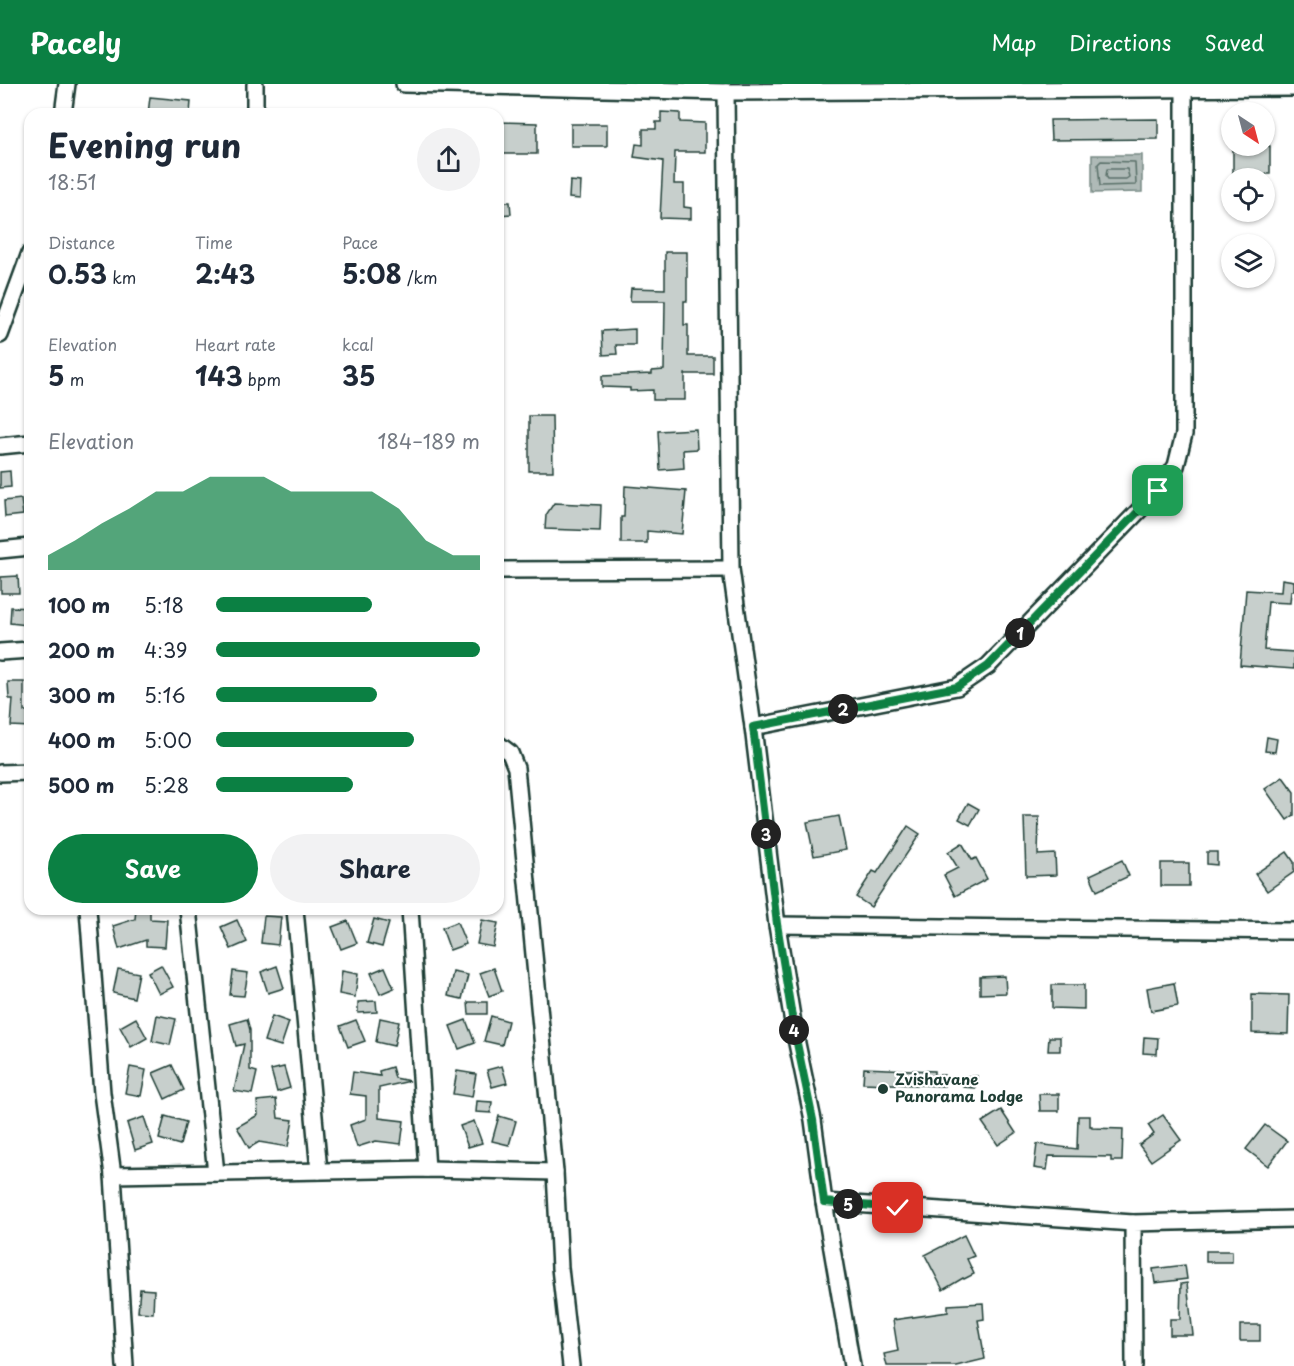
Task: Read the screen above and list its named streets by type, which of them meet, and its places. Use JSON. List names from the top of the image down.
{
  "places": ["Zvishavane Panorama Lodge"],
  "north": "bottom right",
  "page": {
    "header": "Pacely",
    "nav": ["Map", "Directions", "Saved"],
    "heading": ["Evening run", "18:51"],
    "stats": [
      ["Distance", "0.53 km"],
      ["Time", "2:43"],
      ["Pace", "5:08 /km"],
      ["Elevation", "5 m"],
      ["Heart rate", "143 bpm"],
      ["kcal", "35"]
    ],
    "chart": ["Elevation", "184–189 m"],
    "list": [
      {
        "name": "100 m",
        "note": "5:18"
      },
      {
        "name": "200 m",
        "note": "4:39"
      },
      {
        "name": "300 m",
        "note": "5:16"
      },
      {
        "name": "400 m",
        "note": "5:00"
      },
      {
        "name": "500 m",
        "note": "5:28"
      }
    ],
    "pins": [
      "1",
      "2",
      "3",
      "4",
      "5"
    ],
    "buttons": ["Save", "Share"]
  }
}
